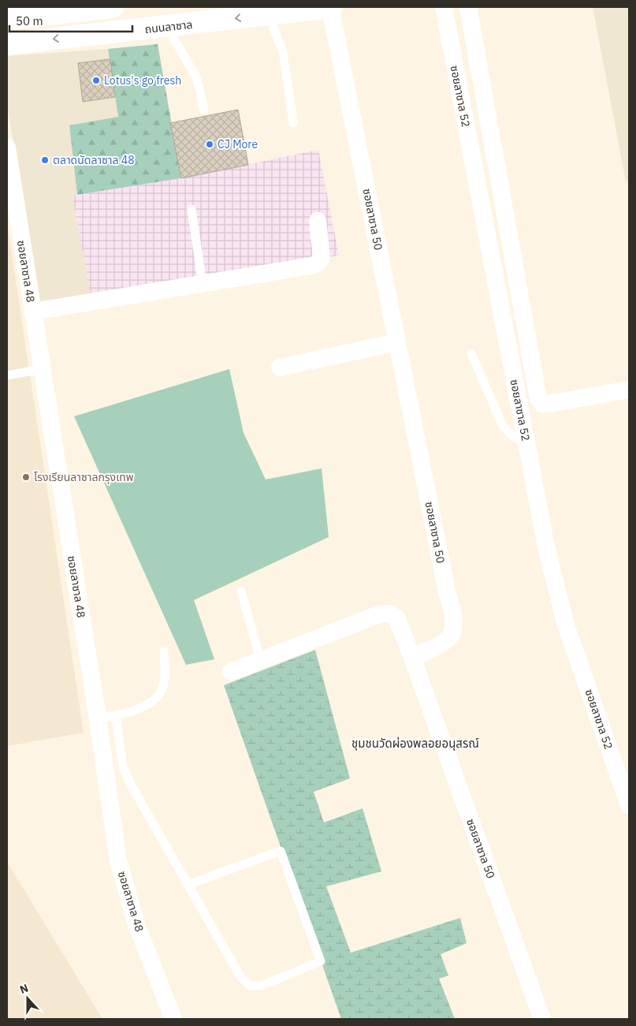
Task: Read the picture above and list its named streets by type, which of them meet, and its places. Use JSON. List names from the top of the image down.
{
  "streets": {
    "street": [
      "ถนนลาซาล",
      "ซอยลาซาล 52",
      "ซอยลาซาล 50",
      "ซอยลาซาล 48"
    ]
  },
  "crossings": [
    ["ถนนลาซาล", "ซอยลาซาล 50"]
  ],
  "districts": ["ชุมชนวัดผ่องพลอยอนุสรณ์"],
  "places": [
    "Lotus's go fresh",
    "CJ More",
    "ตลาดนัดลาซาล 48",
    "โรงเรียนลาซาลกรุงเทพ"
  ],
  "scale_bar": "50 m",
  "north": "top"
}
